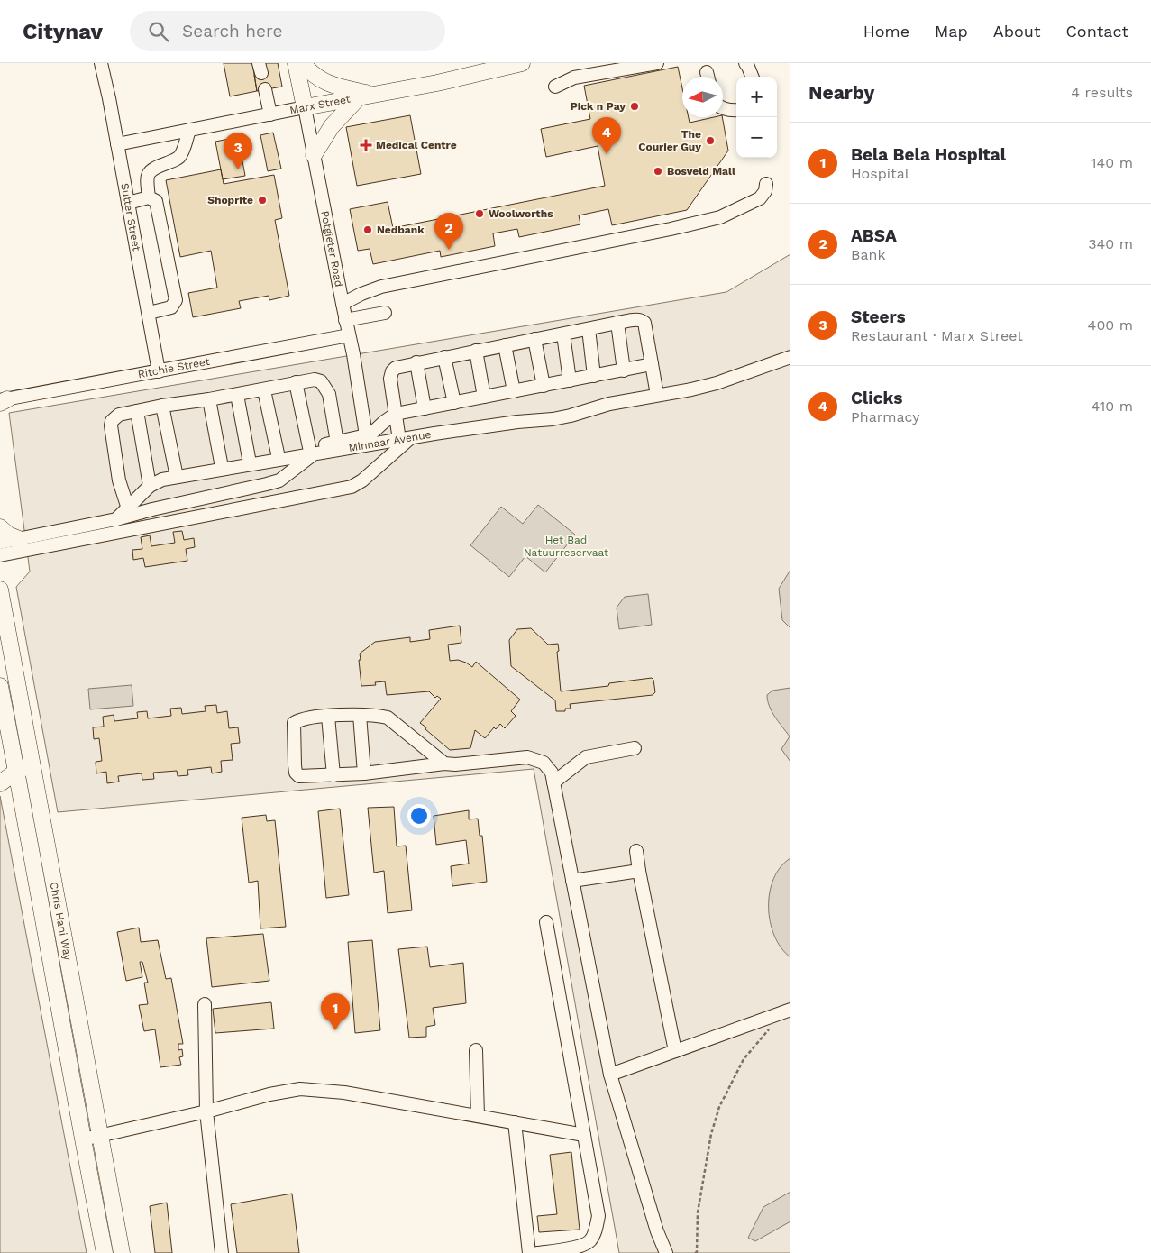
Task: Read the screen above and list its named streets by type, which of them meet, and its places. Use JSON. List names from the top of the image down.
{
  "streets": {
    "main road": ["Marx Street", "Potgieter Road", "Chris Hani Way"],
    "street": ["Sutter Street", "Ritchie Street", "Minnaar Avenue"]
  },
  "crossings": [
    ["Marx Street", "Sutter Street"],
    ["Marx Street", "Potgieter Road"],
    ["Sutter Street", "Ritchie Street"],
    ["Potgieter Road", "Ritchie Street"]
  ],
  "parks": ["Het Bad Natuurreservaat"],
  "places": {
    "other": [
      "Pick n Pay",
      "The Courier Guy",
      "Bosveld Mall",
      "Shoprite",
      "Woolworths",
      "Nedbank"
    ],
    "health": ["Medical Centre"]
  },
  "north": "left",
  "page": {
    "header": "Citynav",
    "search": "Search here",
    "nav": [
      "Home",
      "Map",
      "About",
      "Contact"
    ],
    "heading": ["Nearby", "4 results"],
    "map_buttons": ["+", "−"],
    "pins": [
      "4",
      "3",
      "2",
      "1"
    ],
    "list": [
      {
        "mark": "1",
        "name": "Bela Bela Hospital",
        "note": "Hospital",
        "value": "140 m"
      },
      {
        "mark": "2",
        "name": "ABSA",
        "note": "Bank",
        "value": "340 m"
      },
      {
        "mark": "3",
        "name": "Steers",
        "note": "Restaurant · Marx Street",
        "value": "400 m"
      },
      {
        "mark": "4",
        "name": "Clicks",
        "note": "Pharmacy",
        "value": "410 m"
      }
    ]
  }
}
